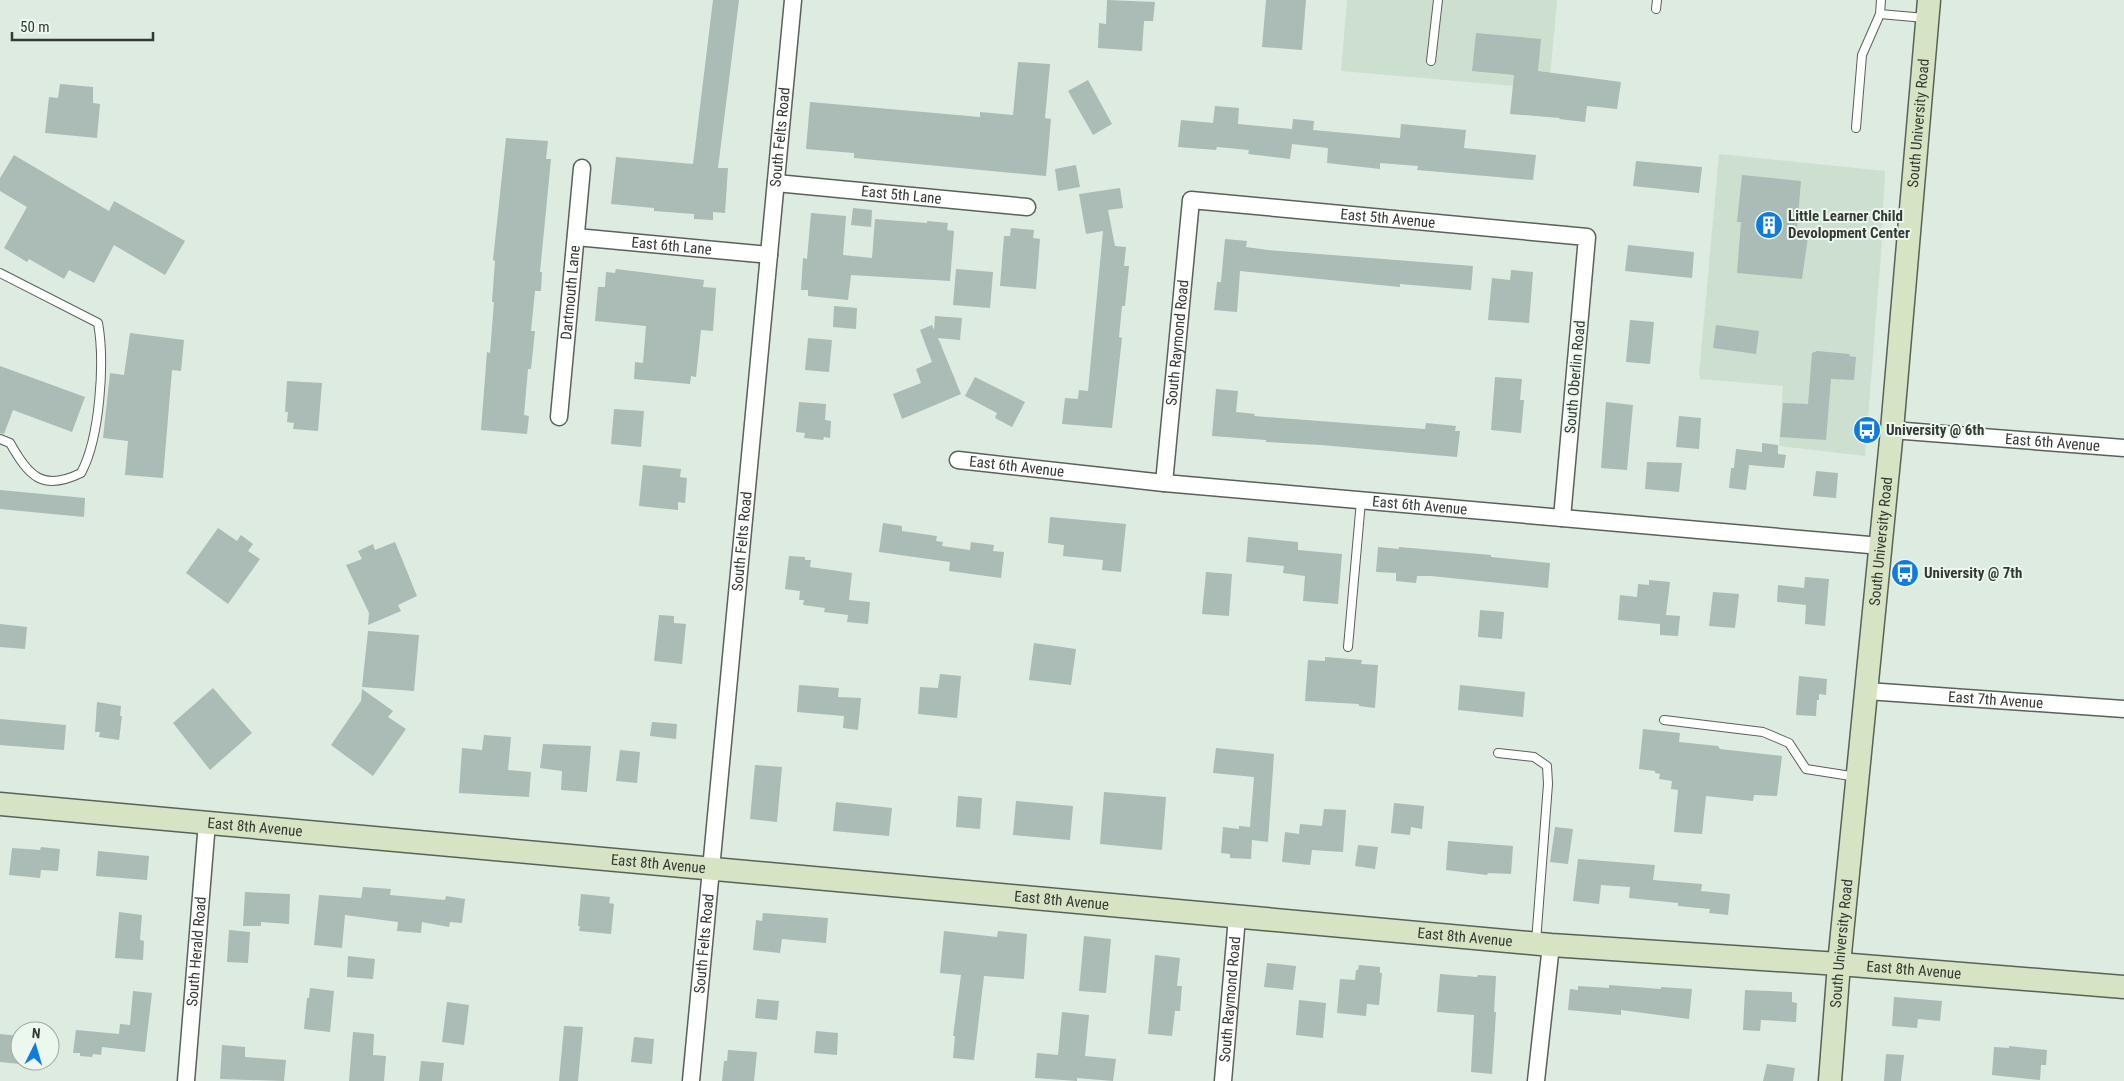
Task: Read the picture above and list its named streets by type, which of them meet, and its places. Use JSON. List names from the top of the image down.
{
  "streets": {
    "street": [
      "South University Road",
      "South Felts Road",
      "East 5th Lane",
      "East 5th Avenue",
      "East 6th Lane",
      "Dartmouth Lane",
      "South Raymond Road",
      "South Oberlin Road",
      "East 6th Avenue",
      "East 7th Avenue",
      "East 8th Avenue",
      "South Herald Road"
    ]
  },
  "crossings": [
    ["South University Road", "East 6th Avenue"],
    ["South University Road", "East 7th Avenue"],
    ["South University Road", "East 8th Avenue"],
    ["South Felts Road", "East 5th Lane"],
    ["South Felts Road", "East 6th Lane"],
    ["South Felts Road", "East 8th Avenue"],
    ["East 5th Avenue", "South Raymond Road"],
    ["East 5th Avenue", "South Oberlin Road"],
    ["East 6th Lane", "Dartmouth Lane"],
    ["South Raymond Road", "East 6th Avenue"],
    ["South Raymond Road", "East 8th Avenue"],
    ["South Oberlin Road", "East 6th Avenue"],
    ["East 8th Avenue", "South Herald Road"]
  ],
  "places": {
    "building": ["Little Learner Child Devolopment Center"],
    "bus stop": ["University @ 6th", "University @ 7th"]
  },
  "scale_bar": "50 m",
  "north": "top"
}
